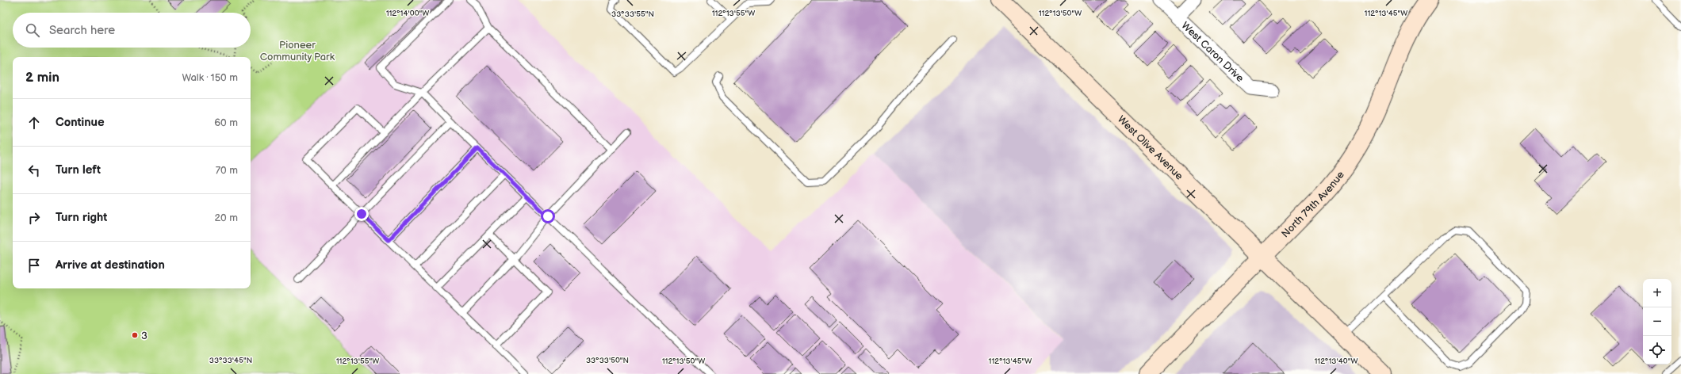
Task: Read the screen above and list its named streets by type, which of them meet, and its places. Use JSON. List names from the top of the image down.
{
  "streets": {
    "main road": ["West Olive Avenue", "North 79th Avenue"],
    "street": ["West Caron Drive"]
  },
  "crossings": [
    ["West Olive Avenue", "North 79th Avenue"]
  ],
  "parks": ["Pioneer Community Park"],
  "places": ["3"],
  "page": {
    "search": "Search here",
    "heading": ["2 min", "Walk · 150 m"],
    "list": [
      ["Continue", "60 m"],
      ["Turn left", "70 m"],
      ["Turn right", "20 m"],
      "Arrive at destination"
    ],
    "map_buttons": ["+", "−"]
  },
  "coordinates": [
    "112°14'00\"W",
    "112°13'55\"W",
    "112°13'50\"W",
    "112°13'45\"W",
    "33°33'55\"N",
    "33°33'45\"N",
    "33°33'50\"N",
    "112°13'40\"W"
  ]
}
